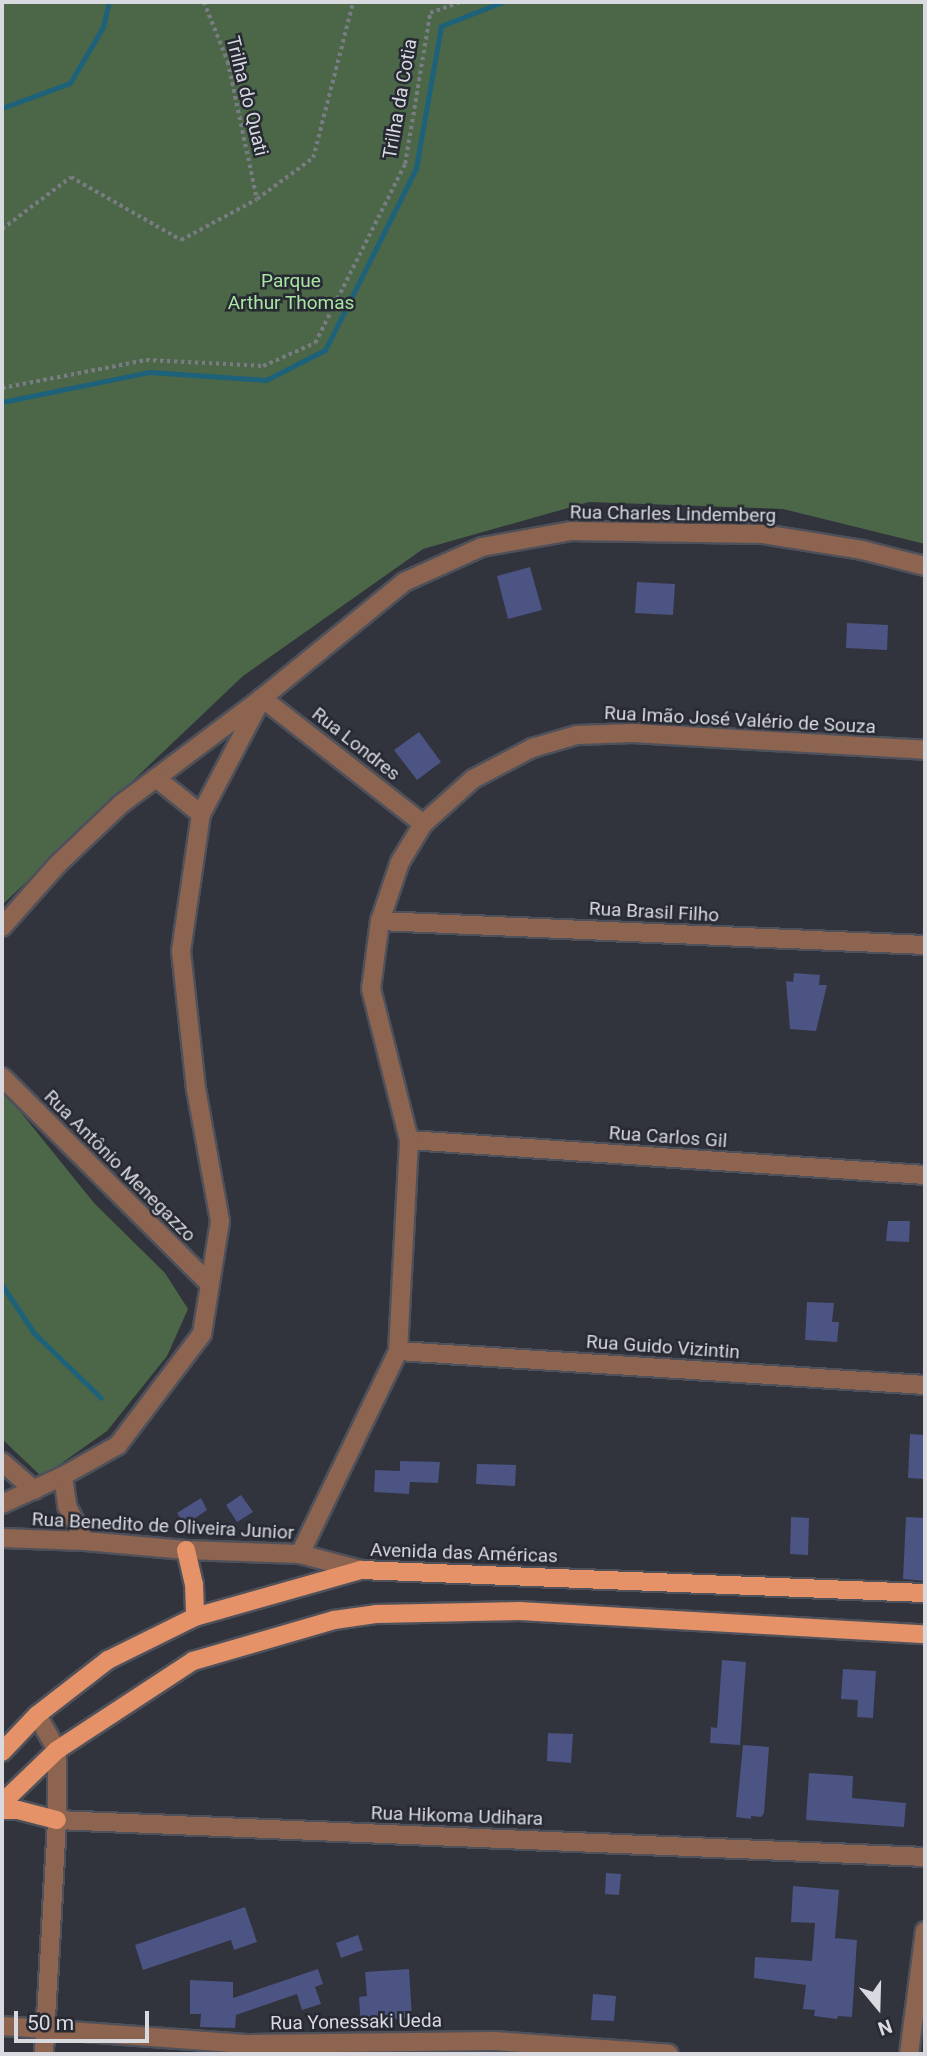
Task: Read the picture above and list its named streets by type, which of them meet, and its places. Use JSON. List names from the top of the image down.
{
  "streets": {
    "main road": ["Avenida das Américas"],
    "street": [
      "Rua Charles Lindemberg",
      "Rua Imão José Valério de Souza",
      "Rua Londres",
      "Rua Brasil Filho",
      "Rua Carlos Gil",
      "Rua Antônio Menegazzo",
      "Rua Guido Vizintin",
      "Rua Benedito de Oliveira Junior",
      "Rua Hikoma Udihara",
      "Rua Yonessaki Ueda"
    ],
    "path": ["Trilha do Quati", "Trilha da Cotia"]
  },
  "crossings": [
    ["Rua Charles Lindemberg", "Rua Londres"],
    ["Rua Charles Lindemberg", "Rua Antônio Menegazzo"],
    ["Rua Imão José Valério de Souza", "Rua Londres"],
    ["Rua Imão José Valério de Souza", "Rua Brasil Filho"],
    ["Rua Imão José Valério de Souza", "Rua Carlos Gil"],
    ["Rua Imão José Valério de Souza", "Rua Guido Vizintin"],
    ["Rua Imão José Valério de Souza", "Rua Benedito de Oliveira Junior"],
    ["Rua Benedito de Oliveira Junior", "Avenida das Américas"]
  ],
  "parks": ["Parque Arthur Thomas"],
  "scale_bar": "50 m",
  "north": "bottom"
}
